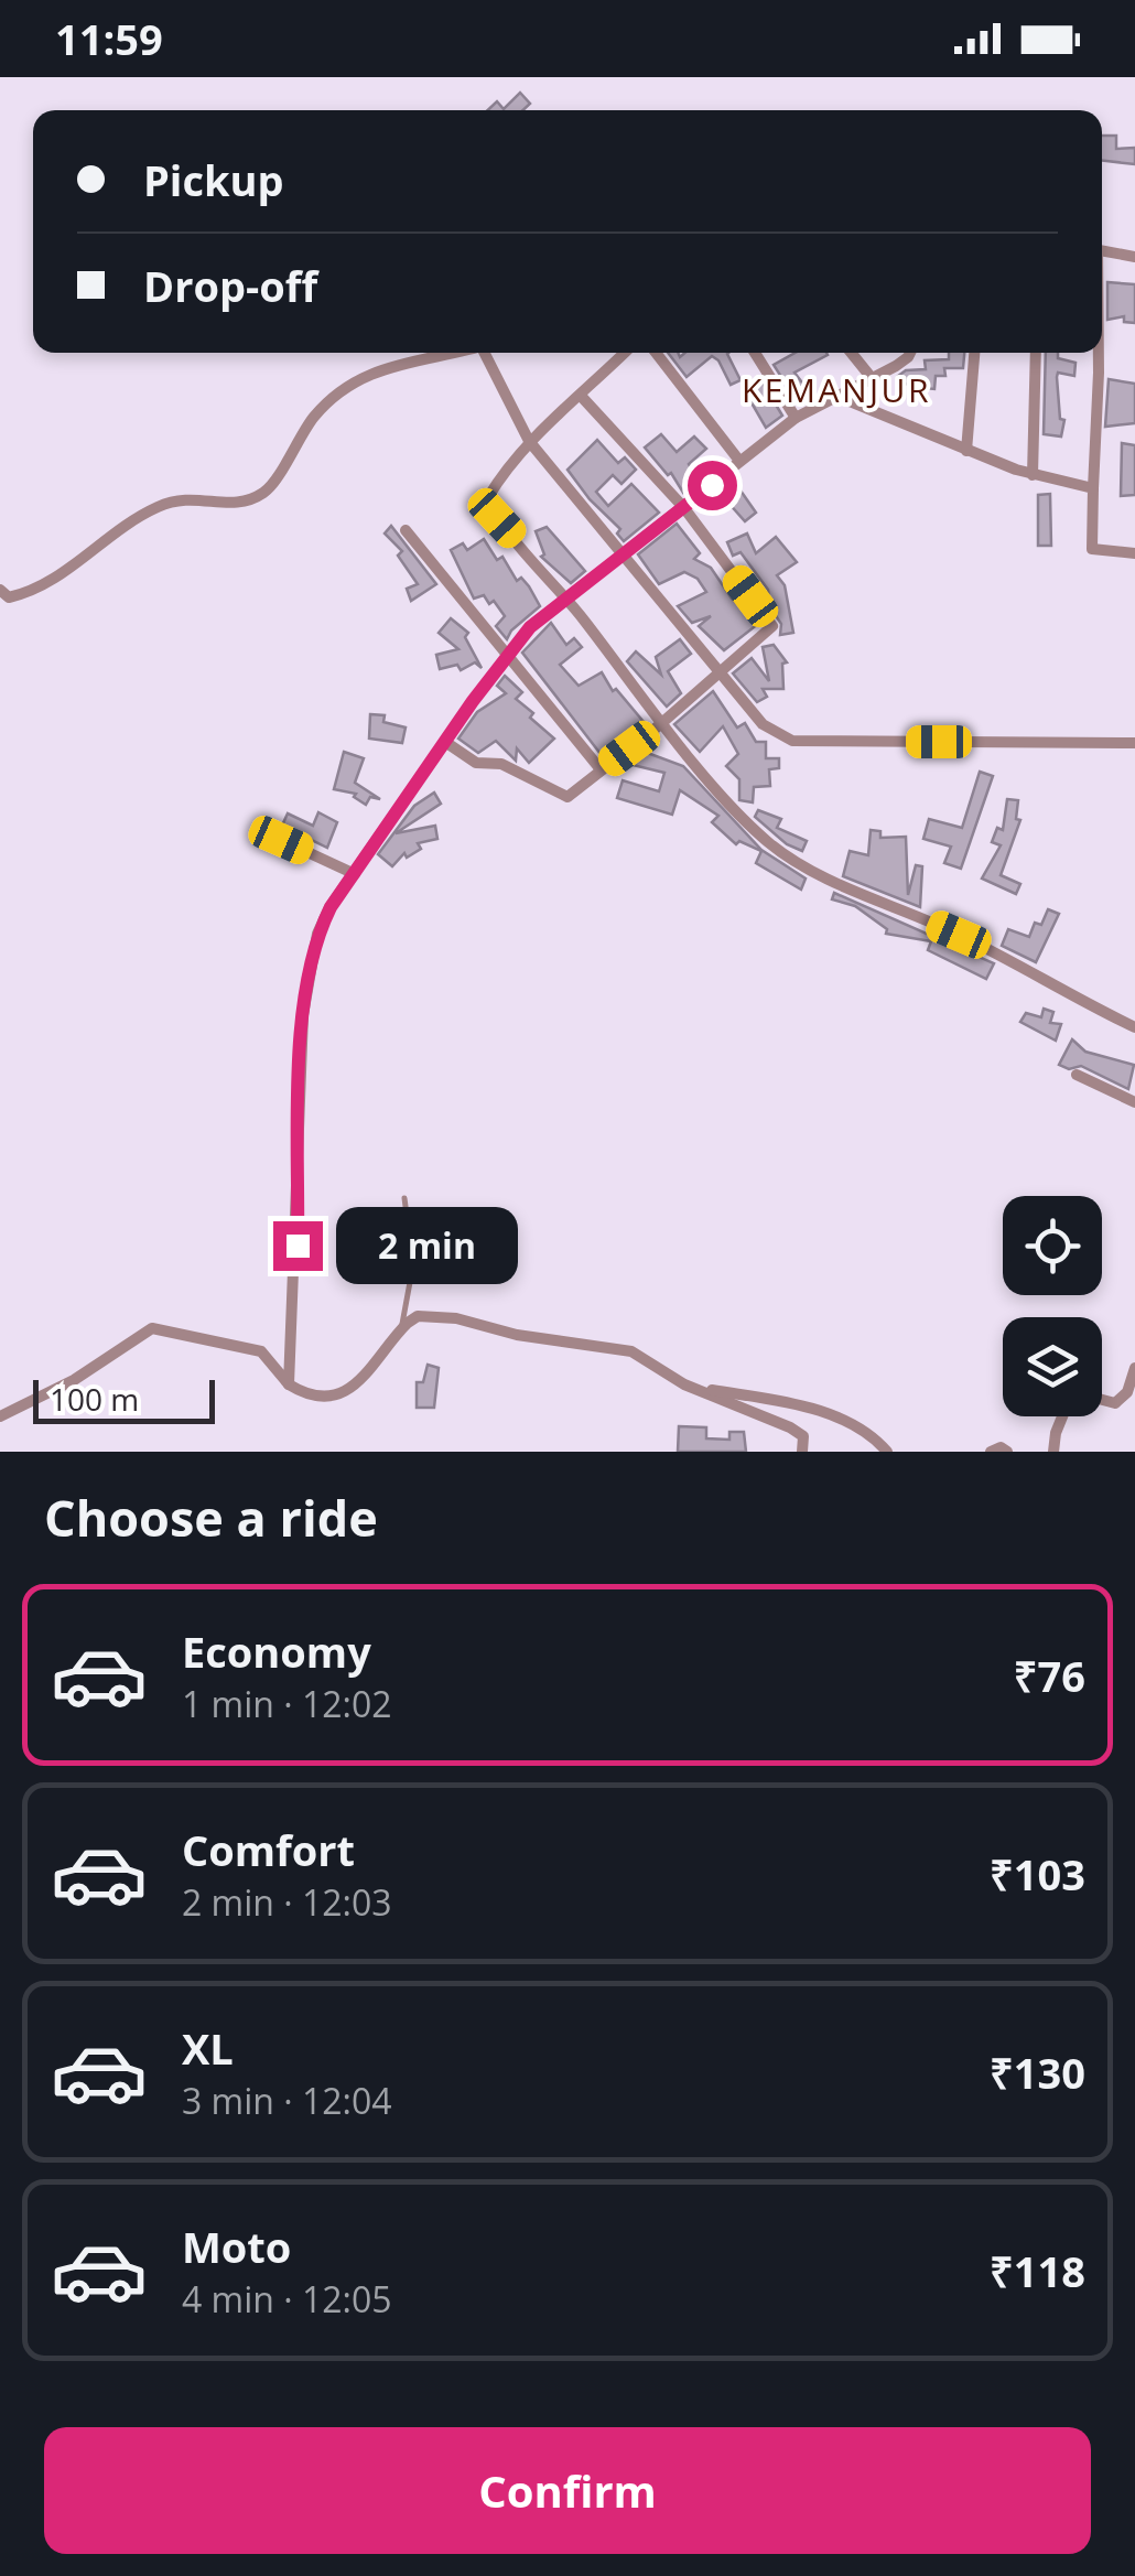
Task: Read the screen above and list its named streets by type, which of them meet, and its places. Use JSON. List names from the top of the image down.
{
  "districts": ["KEMANJUR"],
  "scale_bar": "100 m",
  "page": {
    "status": "11:59",
    "banner": ["Pickup", "Drop-off"],
    "bubble": "2 min",
    "scale": "100 m",
    "heading": "Choose a ride",
    "list": [
      {
        "name": "Economy",
        "note": "1 min · 12:02",
        "value": "₹76"
      },
      {
        "name": "Comfort",
        "note": "2 min · 12:03",
        "value": "₹103"
      },
      {
        "name": "XL",
        "note": "3 min · 12:04",
        "value": "₹130"
      },
      {
        "name": "Moto",
        "note": "4 min · 12:05",
        "value": "₹118"
      }
    ],
    "buttons": "Confirm"
  }
}
